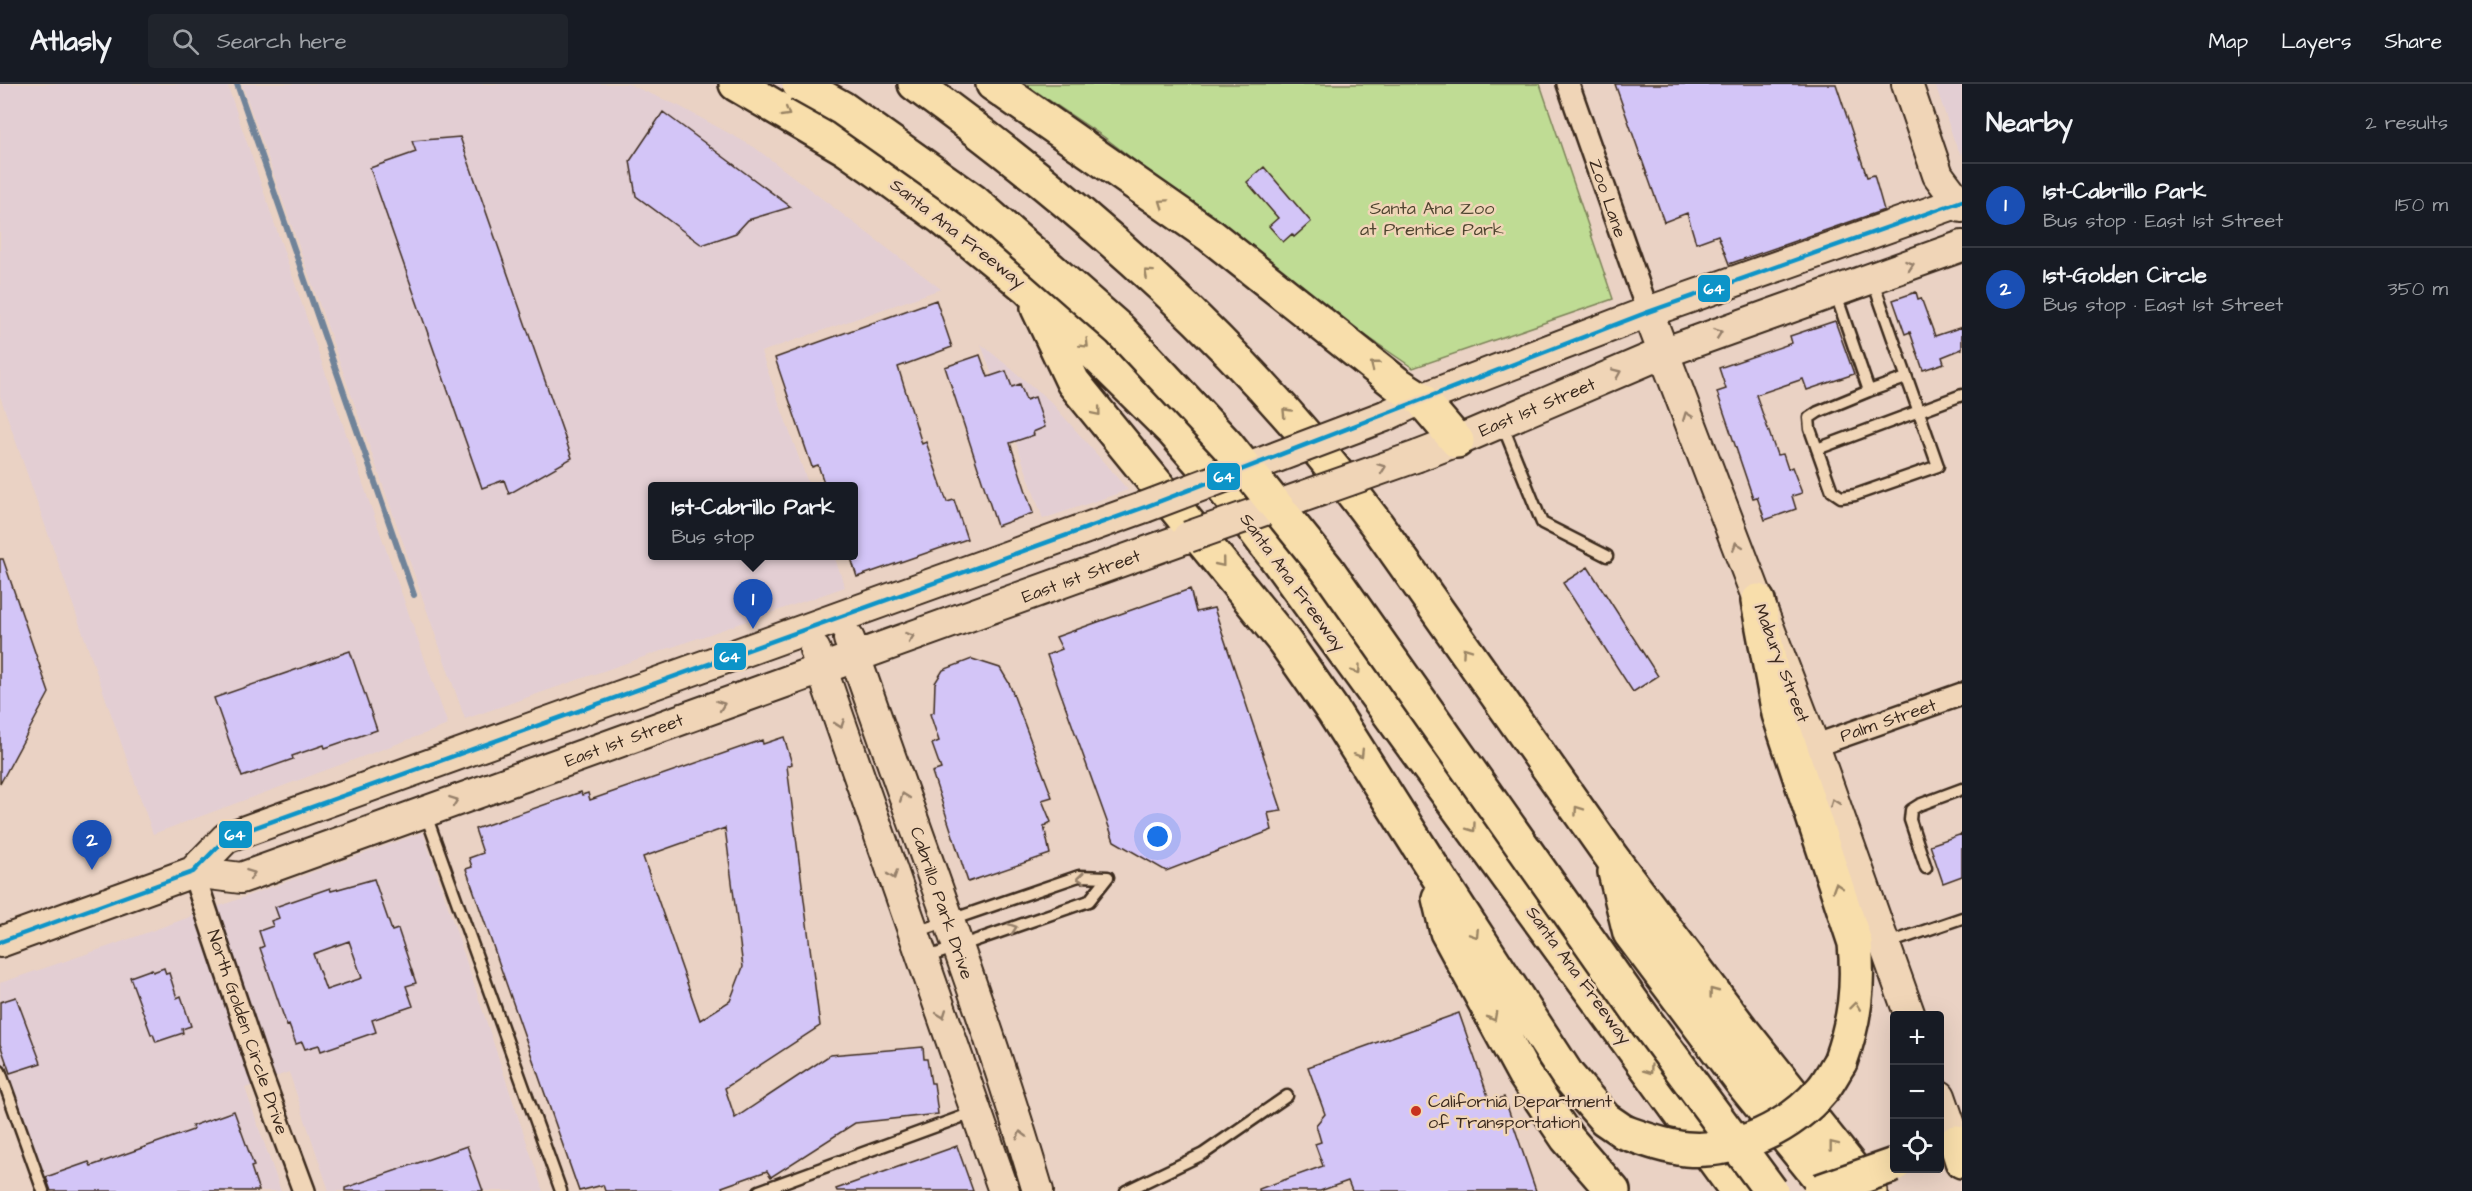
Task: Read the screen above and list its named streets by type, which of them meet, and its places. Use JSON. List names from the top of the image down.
{
  "streets": {
    "main road": [
      "Santa Ana Freeway",
      "East 1st Street",
      "Mabury Street",
      "Cabrillo Park Drive"
    ],
    "street": ["Zoo Lane", "Palm Street", "North Golden Circle Drive"]
  },
  "crossings": [
    ["Zoo Lane", "East 1st Street"],
    ["Zoo Lane", "Mabury Street"],
    ["East 1st Street", "Mabury Street"],
    ["East 1st Street", "Cabrillo Park Drive"],
    ["East 1st Street", "North Golden Circle Drive"],
    ["Mabury Street", "Palm Street"]
  ],
  "parks": ["Santa Ana Zoo at Prentice Park"],
  "places": ["California Department of Transportation"],
  "lines": ["transit line 64"],
  "page": {
    "header": "Atlasly",
    "search": "Search here",
    "nav": ["Map", "Layers", "Share"],
    "heading": ["Nearby", "2 results"],
    "list": [
      {
        "mark": "1",
        "name": "1st-Cabrillo Park",
        "note": "Bus stop · East 1st Street",
        "value": "150 m"
      },
      {
        "mark": "2",
        "name": "1st-Golden Circle",
        "note": "Bus stop · East 1st Street",
        "value": "350 m"
      }
    ],
    "popup": ["1st-Cabrillo Park", "Bus stop"],
    "pins": ["1", "2"],
    "map_buttons": ["+", "−"]
  }
}
